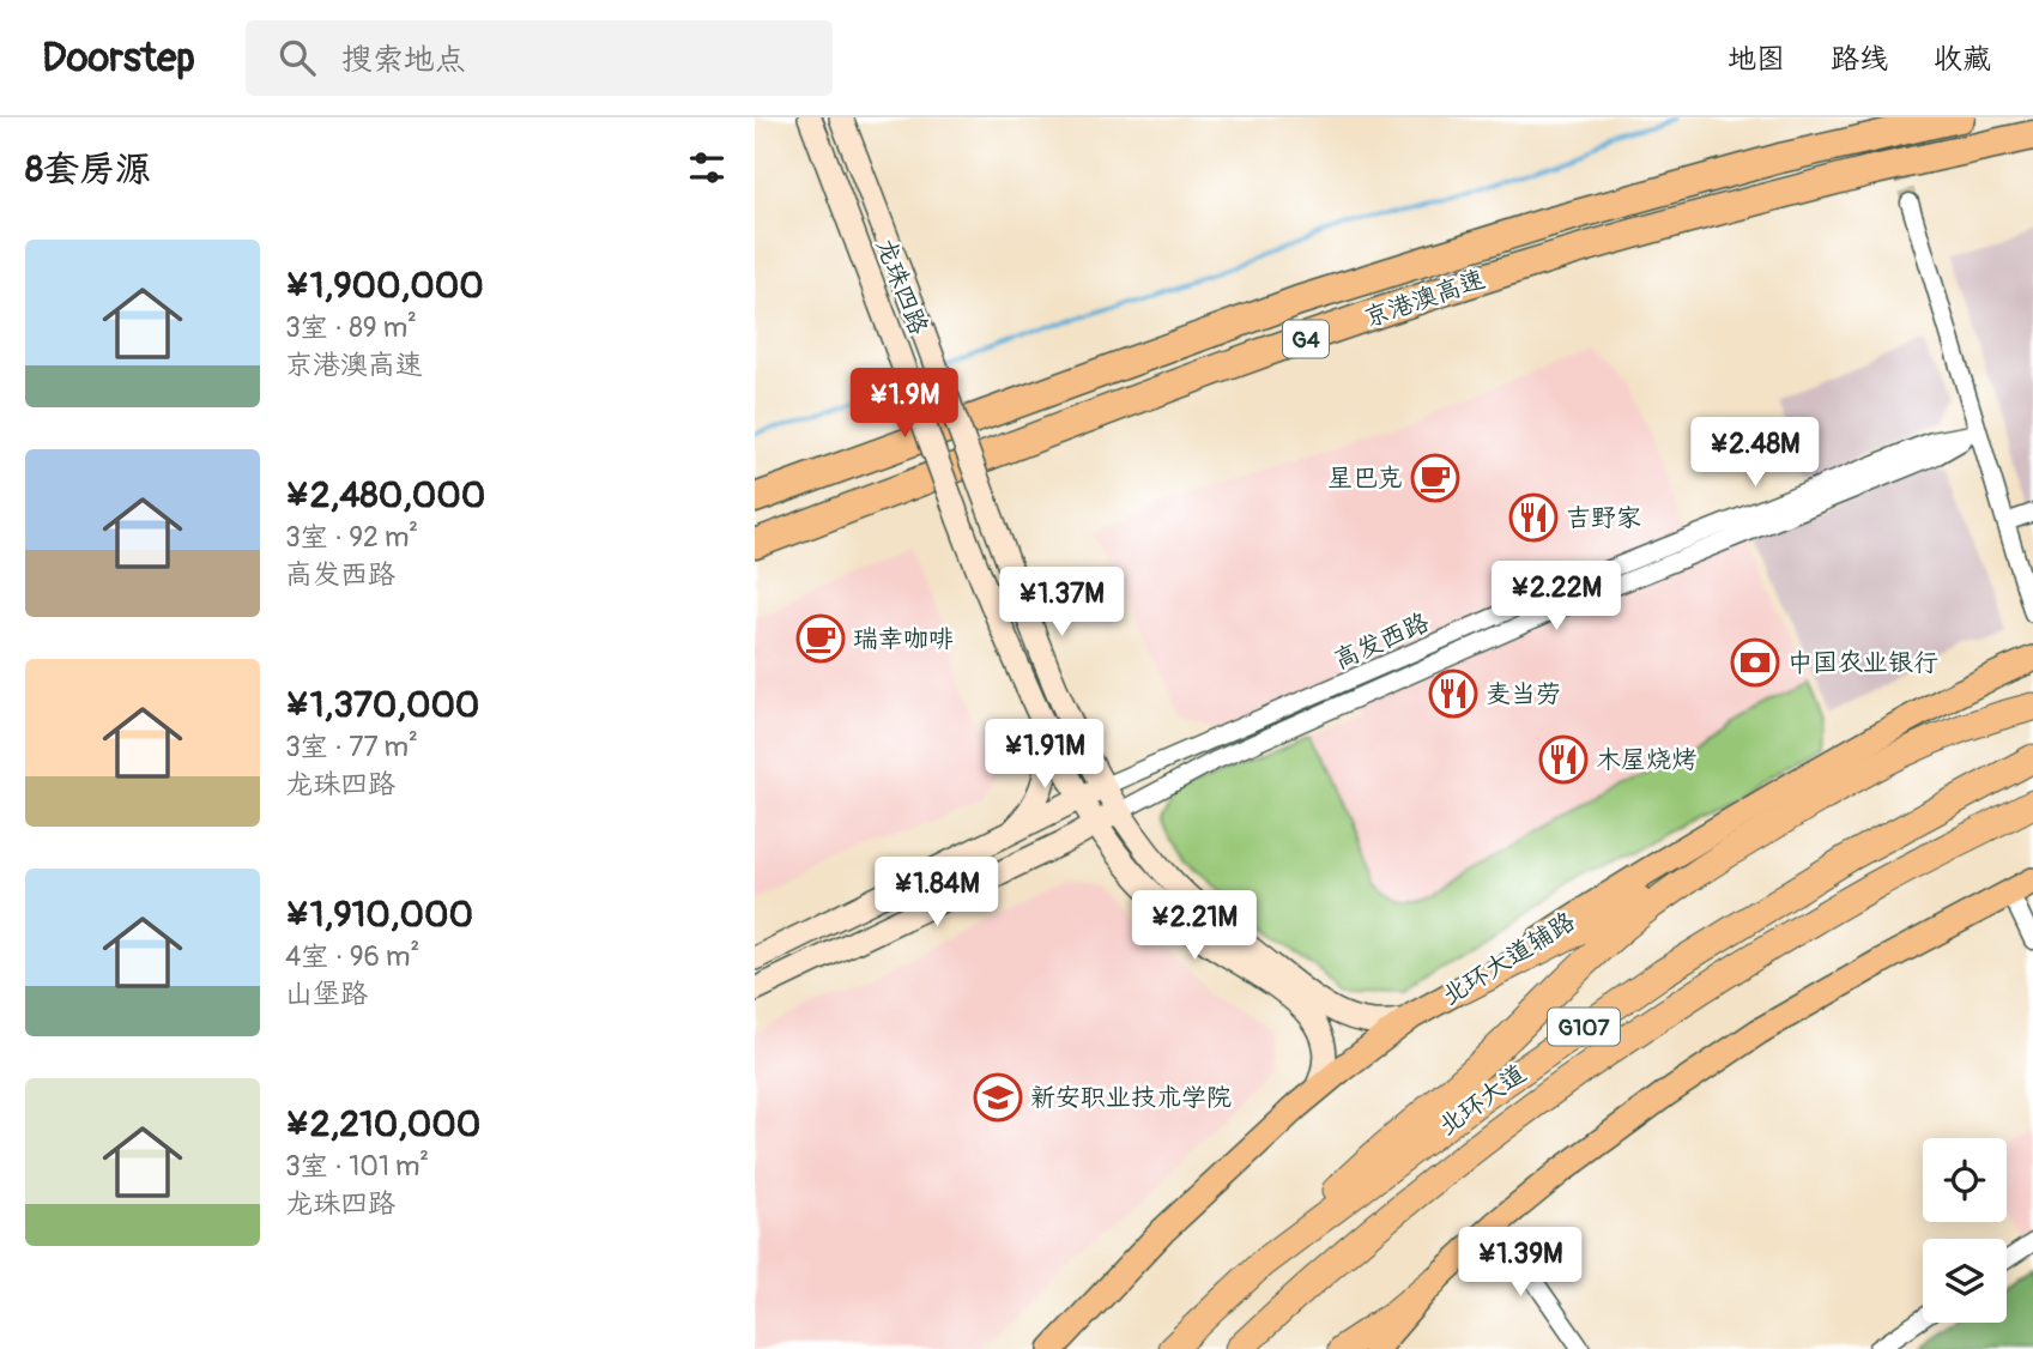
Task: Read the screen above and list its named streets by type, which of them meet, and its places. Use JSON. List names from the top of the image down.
{
  "streets": {
    "highway": [
      "京港澳高速",
      "G4",
      "G107",
      "北环大道"
    ],
    "main road": ["龙珠四路", "北环大道辅路"],
    "street": ["高发西路"]
  },
  "crossings": [
    ["龙珠四路", "高发西路"],
    ["龙珠四路", "北环大道辅路"]
  ],
  "places": {
    "cafe": ["星巴克", "瑞幸咖啡"],
    "restaurant": ["吉野家", "麦当劳", "木屋烧烤"],
    "bank": ["中国农业银行"],
    "school or university": ["新安职业技术学院"]
  },
  "page": {
    "header": "Doorstep",
    "search": "搜索地点",
    "nav": ["地图", "路线", "收藏"],
    "heading": "8套房源",
    "list": [
      {
        "name": "¥1,900,000",
        "note": "3室 · 89 m² · 京港澳高速"
      },
      {
        "name": "¥2,480,000",
        "note": "3室 · 92 m² · 高发西路"
      },
      {
        "name": "¥1,370,000",
        "note": "3室 · 77 m² · 龙珠四路"
      },
      {
        "name": "¥1,910,000",
        "note": "4室 · 96 m² · 山堡路"
      },
      {
        "name": "¥2,210,000",
        "note": "3室 · 101 m² · 龙珠四路"
      }
    ],
    "price": [
      "¥1.9M",
      "¥2.48M",
      "¥2.22M",
      "¥1.37M",
      "¥1.91M",
      "¥1.84M",
      "¥2.21M",
      "¥1.39M"
    ]
  }
}
